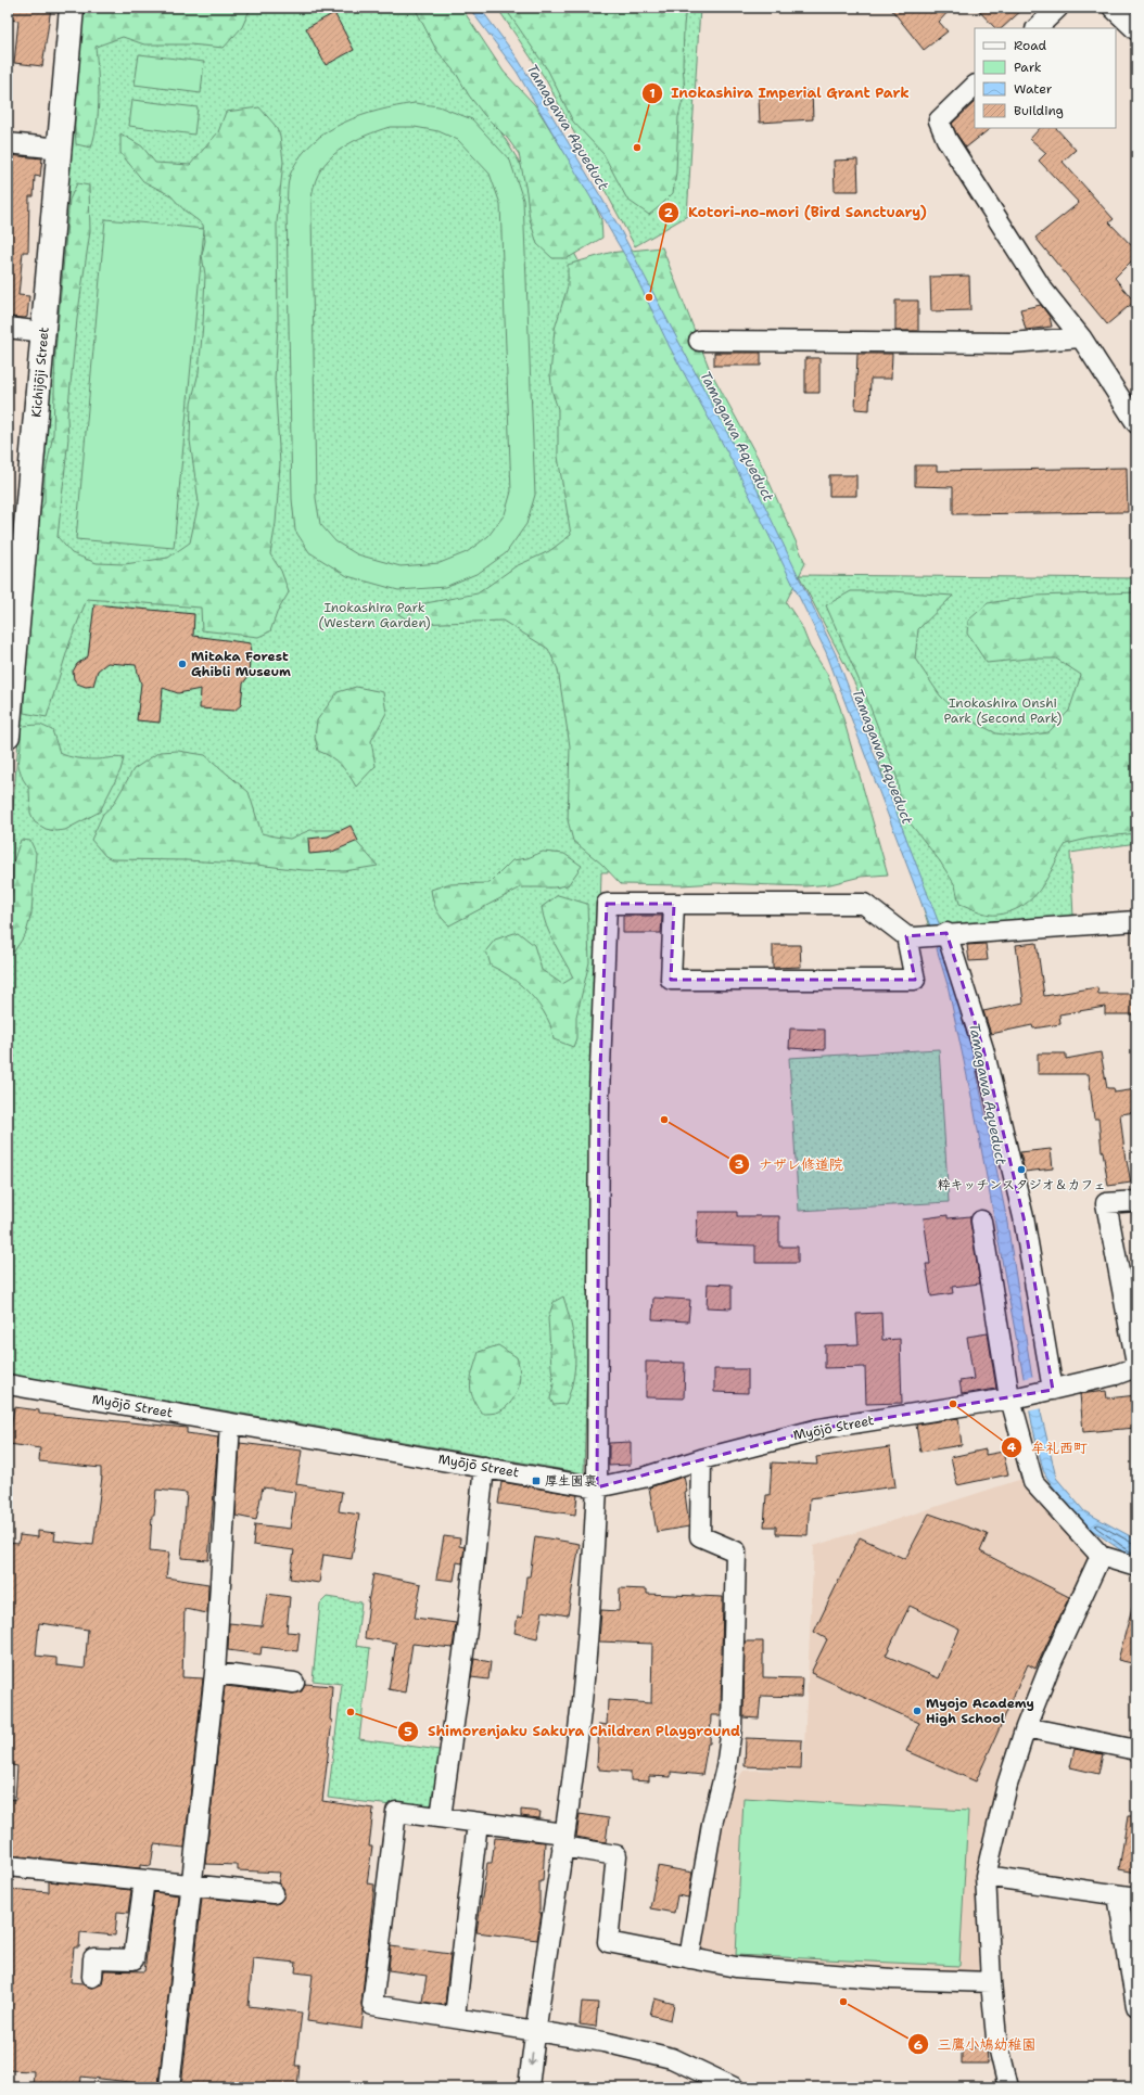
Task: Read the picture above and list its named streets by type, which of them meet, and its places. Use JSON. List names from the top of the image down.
{
  "streets": {
    "main road": ["Kichijōji Street"],
    "street": ["Myōjō Street"]
  },
  "water": ["Tamagawa Aqueduct"],
  "parks": ["Inokashira Park (Western Garden)", "Inokashira Onshi Park (Second Park)"],
  "places": {
    "other": [
      "Inokashira Imperial Grant Park",
      "Kotori-no-mori (Bird Sanctuary)",
      "Mitaka Forest Ghibli Museum",
      "ナザレ修道院",
      "粋キッチンスタジオ＆カフェ",
      "牟礼西町",
      "Myojo Academy High School",
      "Shimorenjaku Sakura Children Playground",
      "三鷹小鳩幼稚園"
    ],
    "transit": ["厚生園裏"]
  },
  "legend": [
    "Road",
    "Park",
    "Water",
    "Building"
  ]
}
